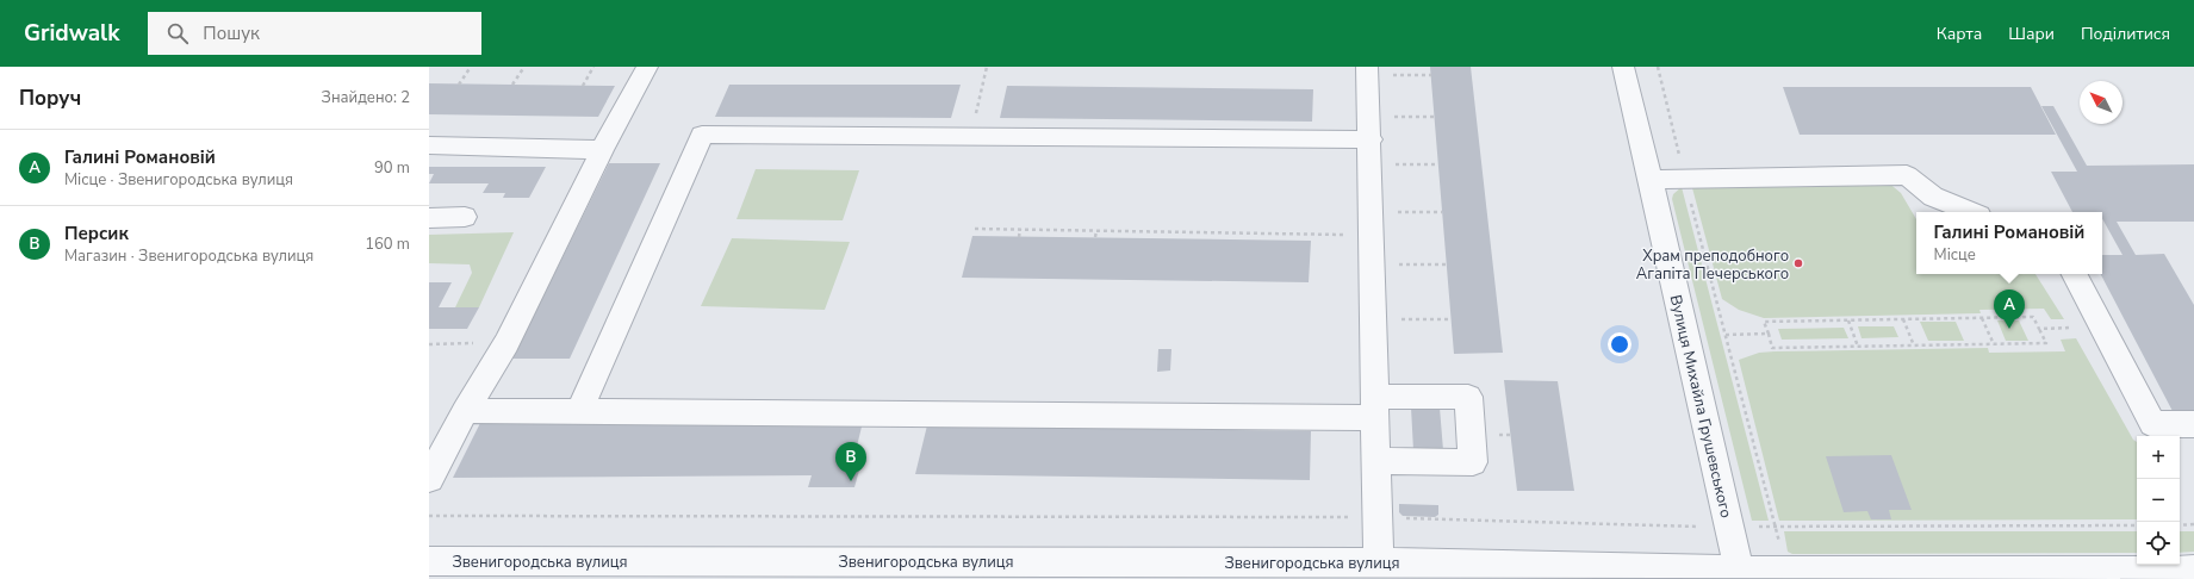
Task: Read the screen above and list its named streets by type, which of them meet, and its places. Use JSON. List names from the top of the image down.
{
  "streets": {
    "street": ["Вулиця Михайла Грушевського", "Звенигородська вулиця"]
  },
  "crossings": [
    ["Вулиця Михайла Грушевського", "Звенигородська вулиця"]
  ],
  "places": ["Храм преподобного Агапіта Печерського"],
  "north": "top left",
  "page": {
    "header": "Gridwalk",
    "search": "Пошук",
    "nav": ["Карта", "Шари", "Поділитися"],
    "heading": ["Поруч", "Знайдено: 2"],
    "list": [
      {
        "mark": "A",
        "name": "Галині Романовій",
        "note": "Місце · Звенигородська вулиця",
        "value": "90 m"
      },
      {
        "mark": "B",
        "name": "Персик",
        "note": "Магазин · Звенигородська вулиця",
        "value": "160 m"
      }
    ],
    "popup": ["Галині Романовій", "Місце"],
    "pins": ["A", "B"],
    "map_buttons": ["+", "−"]
  }
}
